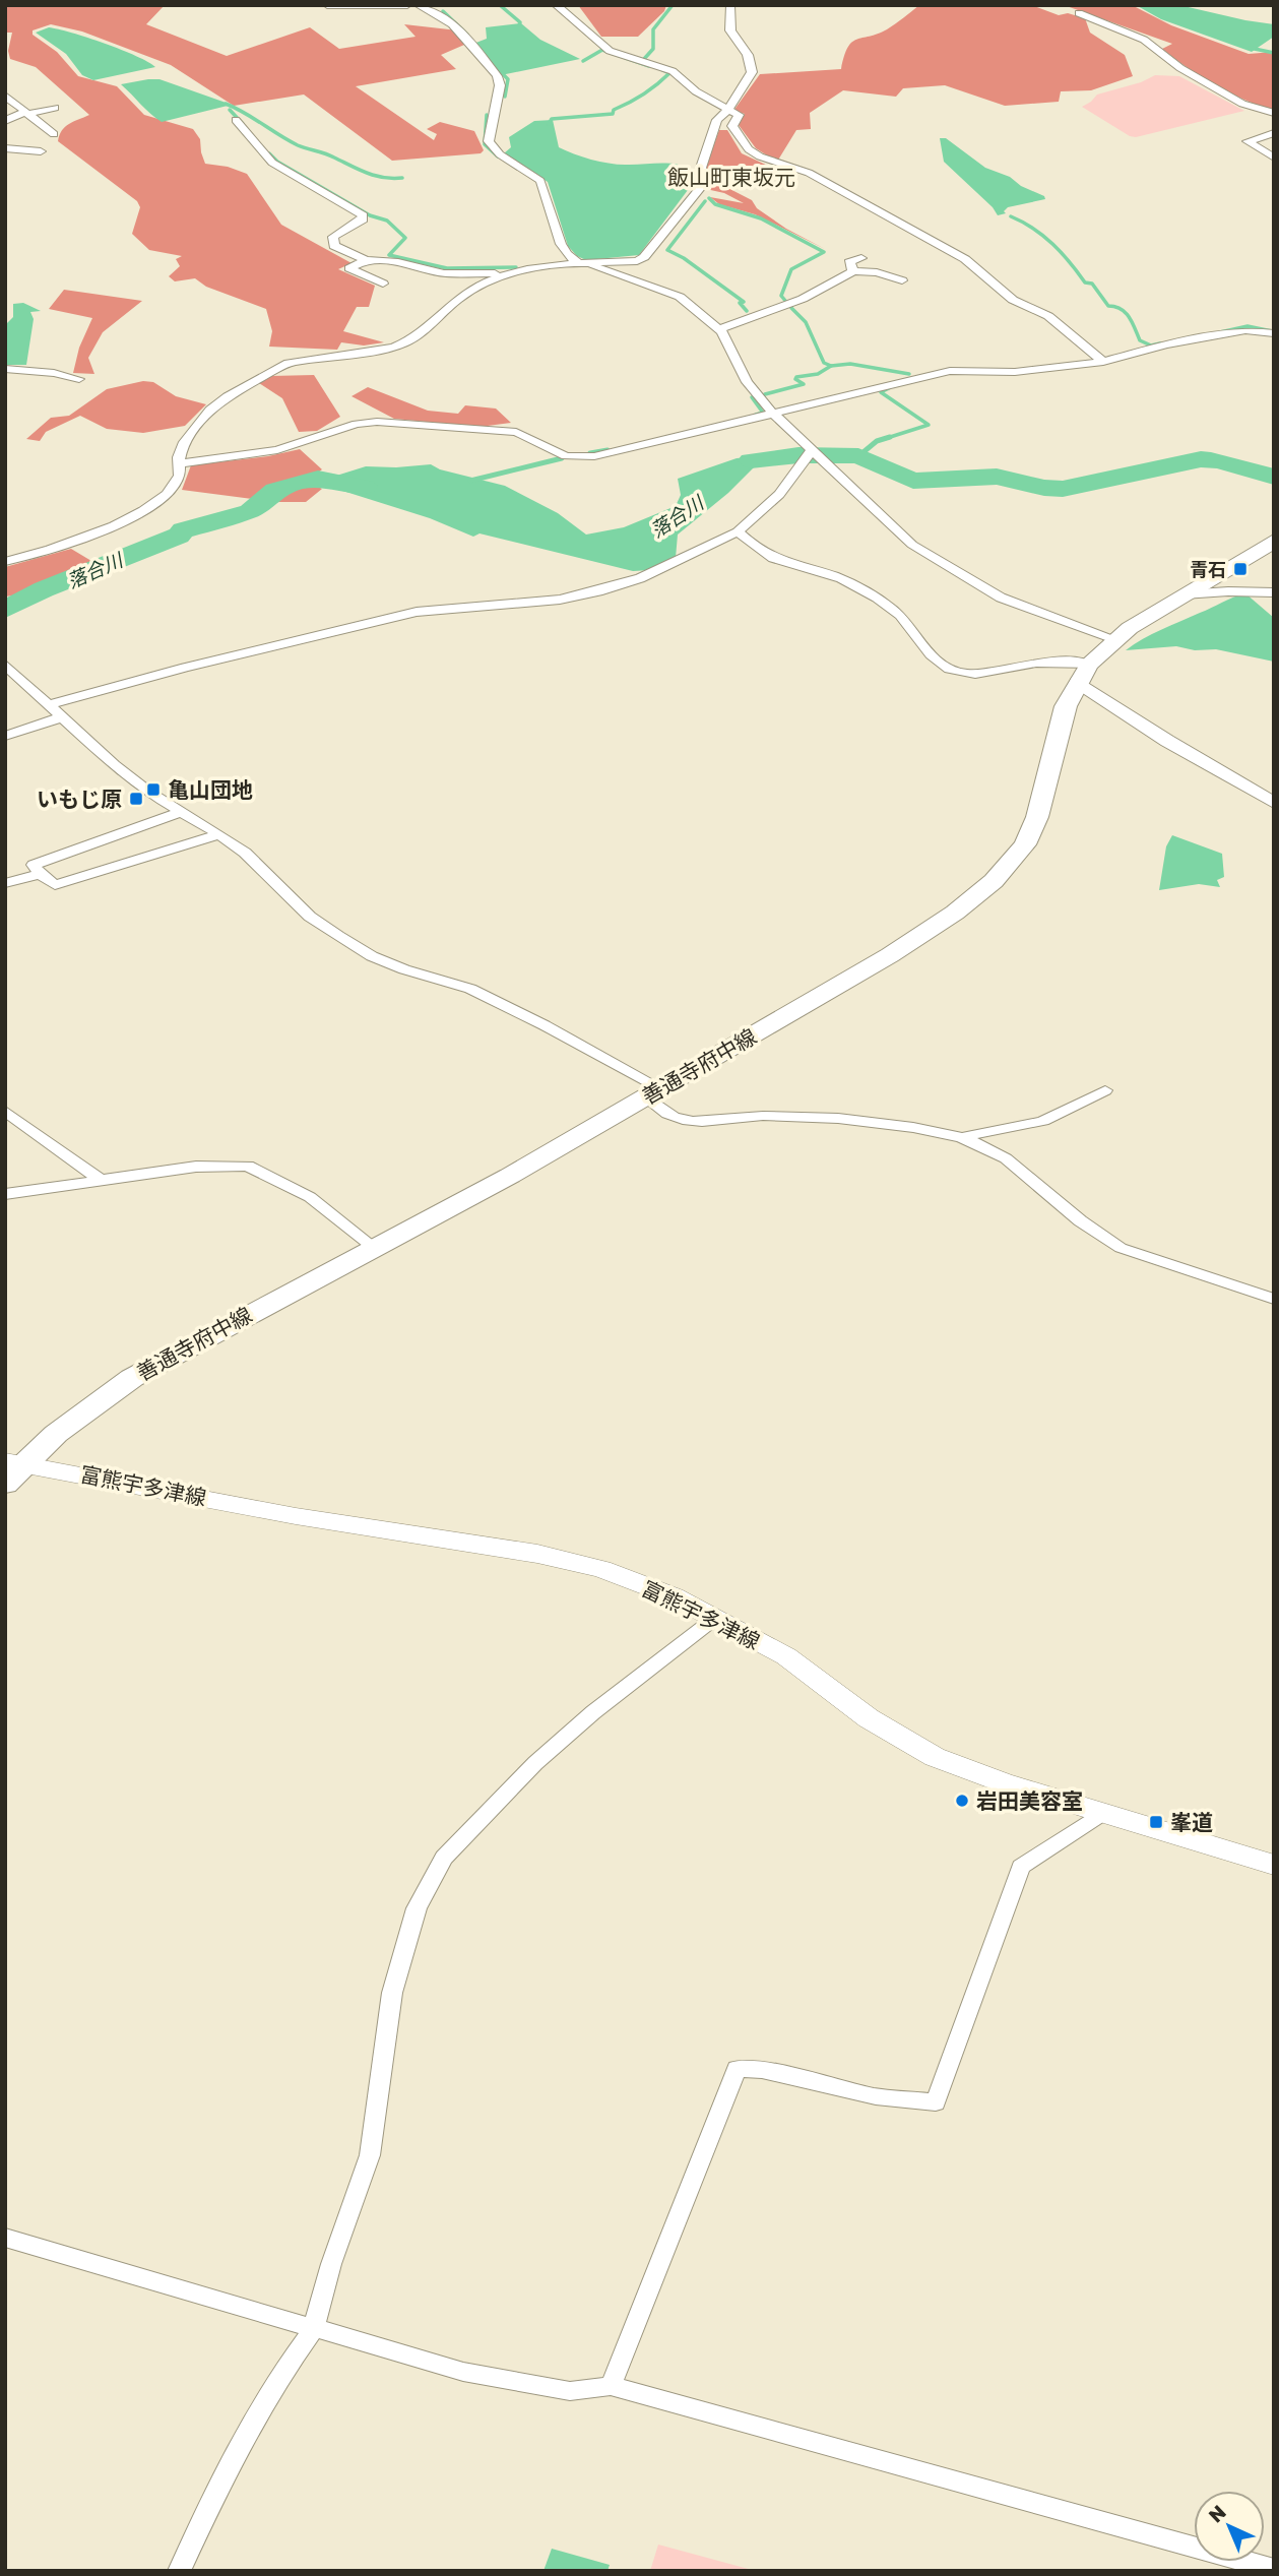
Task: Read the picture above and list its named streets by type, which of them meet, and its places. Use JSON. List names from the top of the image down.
{
  "streets": {
    "main road": ["善通寺府中線", "富熊宇多津線"]
  },
  "crossings": [
    ["善通寺府中線", "富熊宇多津線"]
  ],
  "districts": ["飯山町東坂元"],
  "water": ["落合川"],
  "places": {
    "transit": [
      "青石",
      "亀山団地",
      "いもじ原",
      "峯道"
    ],
    "other": ["岩田美容室"]
  },
  "north": "top left"
}
